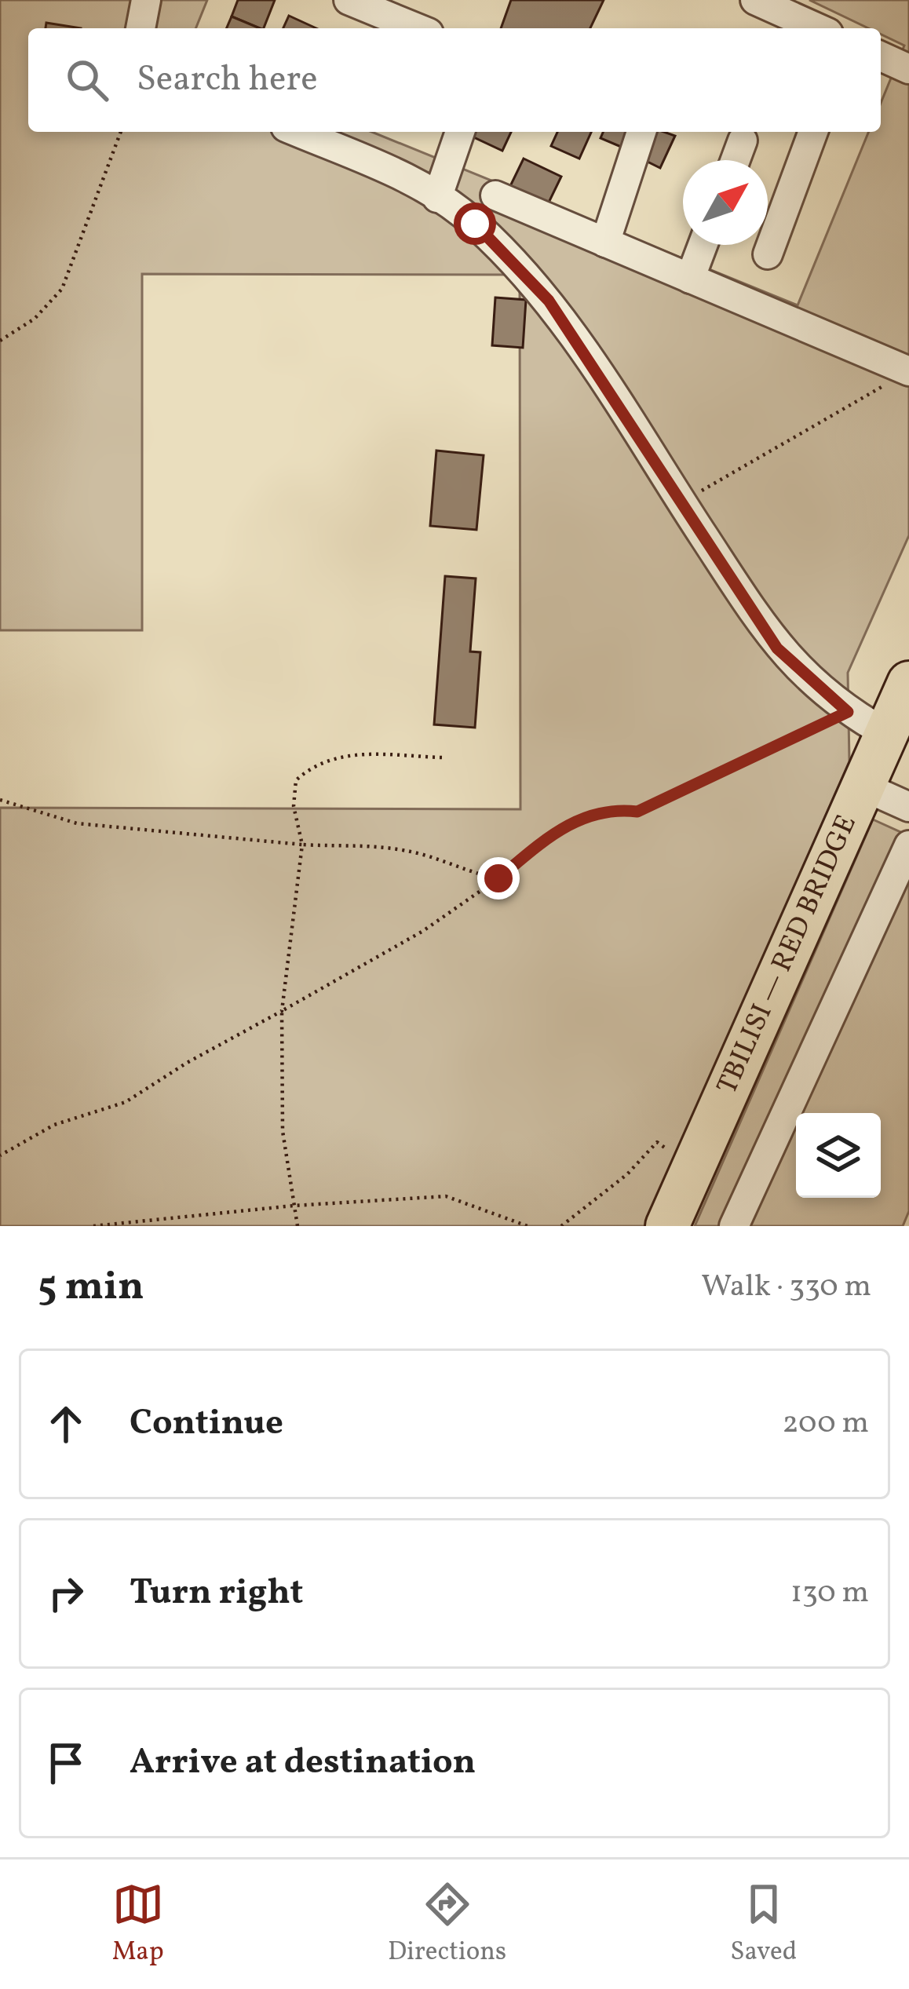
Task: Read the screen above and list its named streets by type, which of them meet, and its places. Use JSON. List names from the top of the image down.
{
  "streets": {
    "highway": ["TBILISI — RED BRIDGE"]
  },
  "north": "top right",
  "page": {
    "search": "Search here",
    "heading": ["5 min", "Walk · 330 m"],
    "list": [
      ["Continue", "200 m"],
      ["Turn right", "130 m"],
      "Arrive at destination"
    ],
    "nav": ["Map", "Directions", "Saved"]
  }
}
